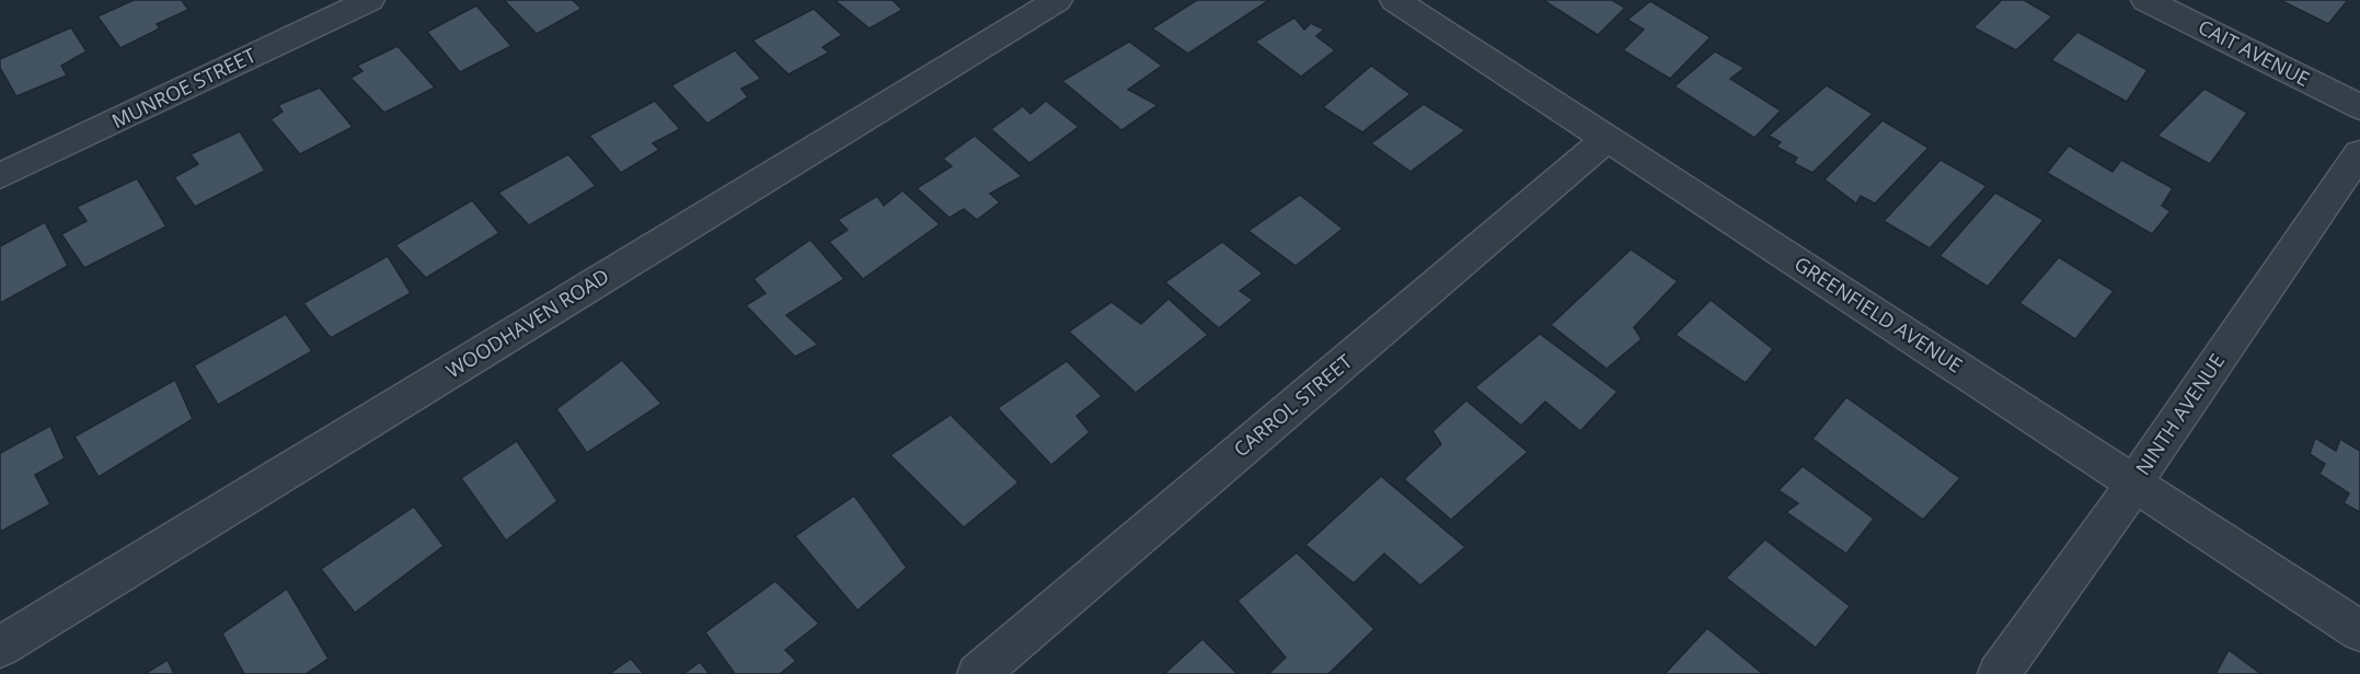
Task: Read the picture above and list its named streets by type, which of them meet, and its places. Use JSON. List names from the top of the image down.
{
  "streets": {
    "street": [
      "CAIT AVENUE",
      "MUNROE STREET",
      "GREENFIELD AVENUE",
      "WOODHAVEN ROAD",
      "CARROL STREET",
      "NINTH AVENUE"
    ]
  },
  "crossings": [
    ["GREENFIELD AVENUE", "CARROL STREET"],
    ["GREENFIELD AVENUE", "NINTH AVENUE"]
  ]
}
